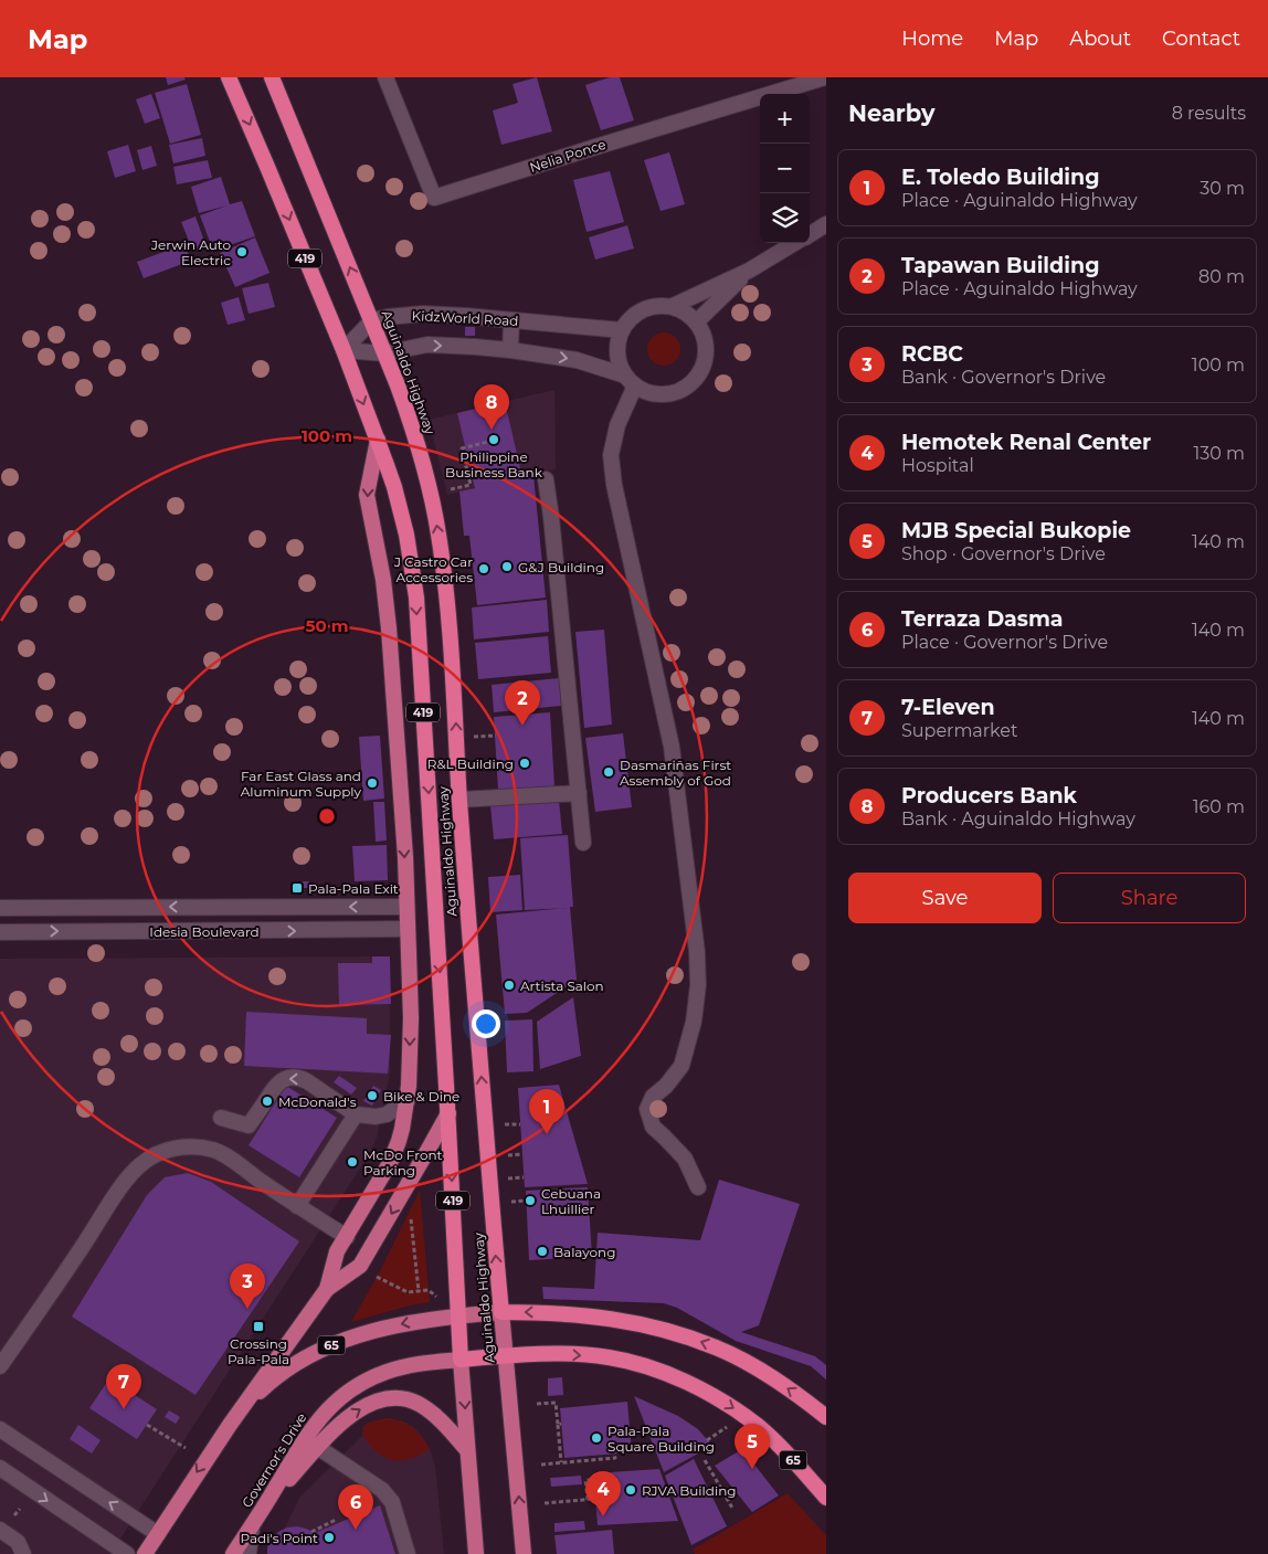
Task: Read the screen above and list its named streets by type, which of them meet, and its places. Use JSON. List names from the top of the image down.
{
  "streets": {
    "highway": [
      "419",
      "Aguinaldo Highway",
      "65",
      "Governor's Drive"
    ],
    "street": ["Nelia Ponce", "KidzWorld Road", "Idesia Boulevard"]
  },
  "crossings": [
    ["419", "Aguinaldo Highway"],
    ["419", "Idesia Boulevard"],
    ["419", "65"],
    ["KidzWorld Road", "Aguinaldo Highway"],
    ["Aguinaldo Highway", "65"],
    ["Aguinaldo Highway", "Governor's Drive"]
  ],
  "places": {
    "other": [
      "Jerwin Auto Electric",
      "Philippine Business Bank",
      "G&J Building",
      "J Castro Car Accessories",
      "R&L Building",
      "Dasmariñas First Assembly of God",
      "Far East Glass and Aluminum Supply",
      "Artista Salon",
      "Bike & Dine",
      "McDonald's",
      "McDo Front Parking",
      "Cebuana Lhuillier",
      "Balayong",
      "Pala-Pala Square Building",
      "RJVA Building",
      "Padi's Point"
    ],
    "transit": ["Pala-Pala Exit", "Crossing Pala-Pala"]
  },
  "page": {
    "header": "Map",
    "nav": [
      "Home",
      "Map",
      "About",
      "Contact"
    ],
    "heading": ["Nearby", "8 results"],
    "map_buttons": ["+", "−"],
    "list": [
      {
        "mark": "1",
        "name": "E. Toledo Building",
        "note": "Place · Aguinaldo Highway",
        "value": "30 m"
      },
      {
        "mark": "2",
        "name": "Tapawan Building",
        "note": "Place · Aguinaldo Highway",
        "value": "80 m"
      },
      {
        "mark": "3",
        "name": "RCBC",
        "note": "Bank · Governor's Drive",
        "value": "100 m"
      },
      {
        "mark": "4",
        "name": "Hemotek Renal Center",
        "note": "Hospital",
        "value": "130 m"
      },
      {
        "mark": "5",
        "name": "MJB Special Bukopie",
        "note": "Shop · Governor's Drive",
        "value": "140 m"
      },
      {
        "mark": "6",
        "name": "Terraza Dasma",
        "note": "Place · Governor's Drive",
        "value": "140 m"
      },
      {
        "mark": "7",
        "name": "7-Eleven",
        "note": "Supermarket",
        "value": "140 m"
      },
      {
        "mark": "8",
        "name": "Producers Bank",
        "note": "Bank · Aguinaldo Highway",
        "value": "160 m"
      }
    ],
    "pins": [
      "8",
      "2",
      "1",
      "3",
      "7",
      "5",
      "4",
      "6"
    ],
    "buttons": ["Save", "Share"]
  },
  "rings": ["100 m", "50 m"]
}
